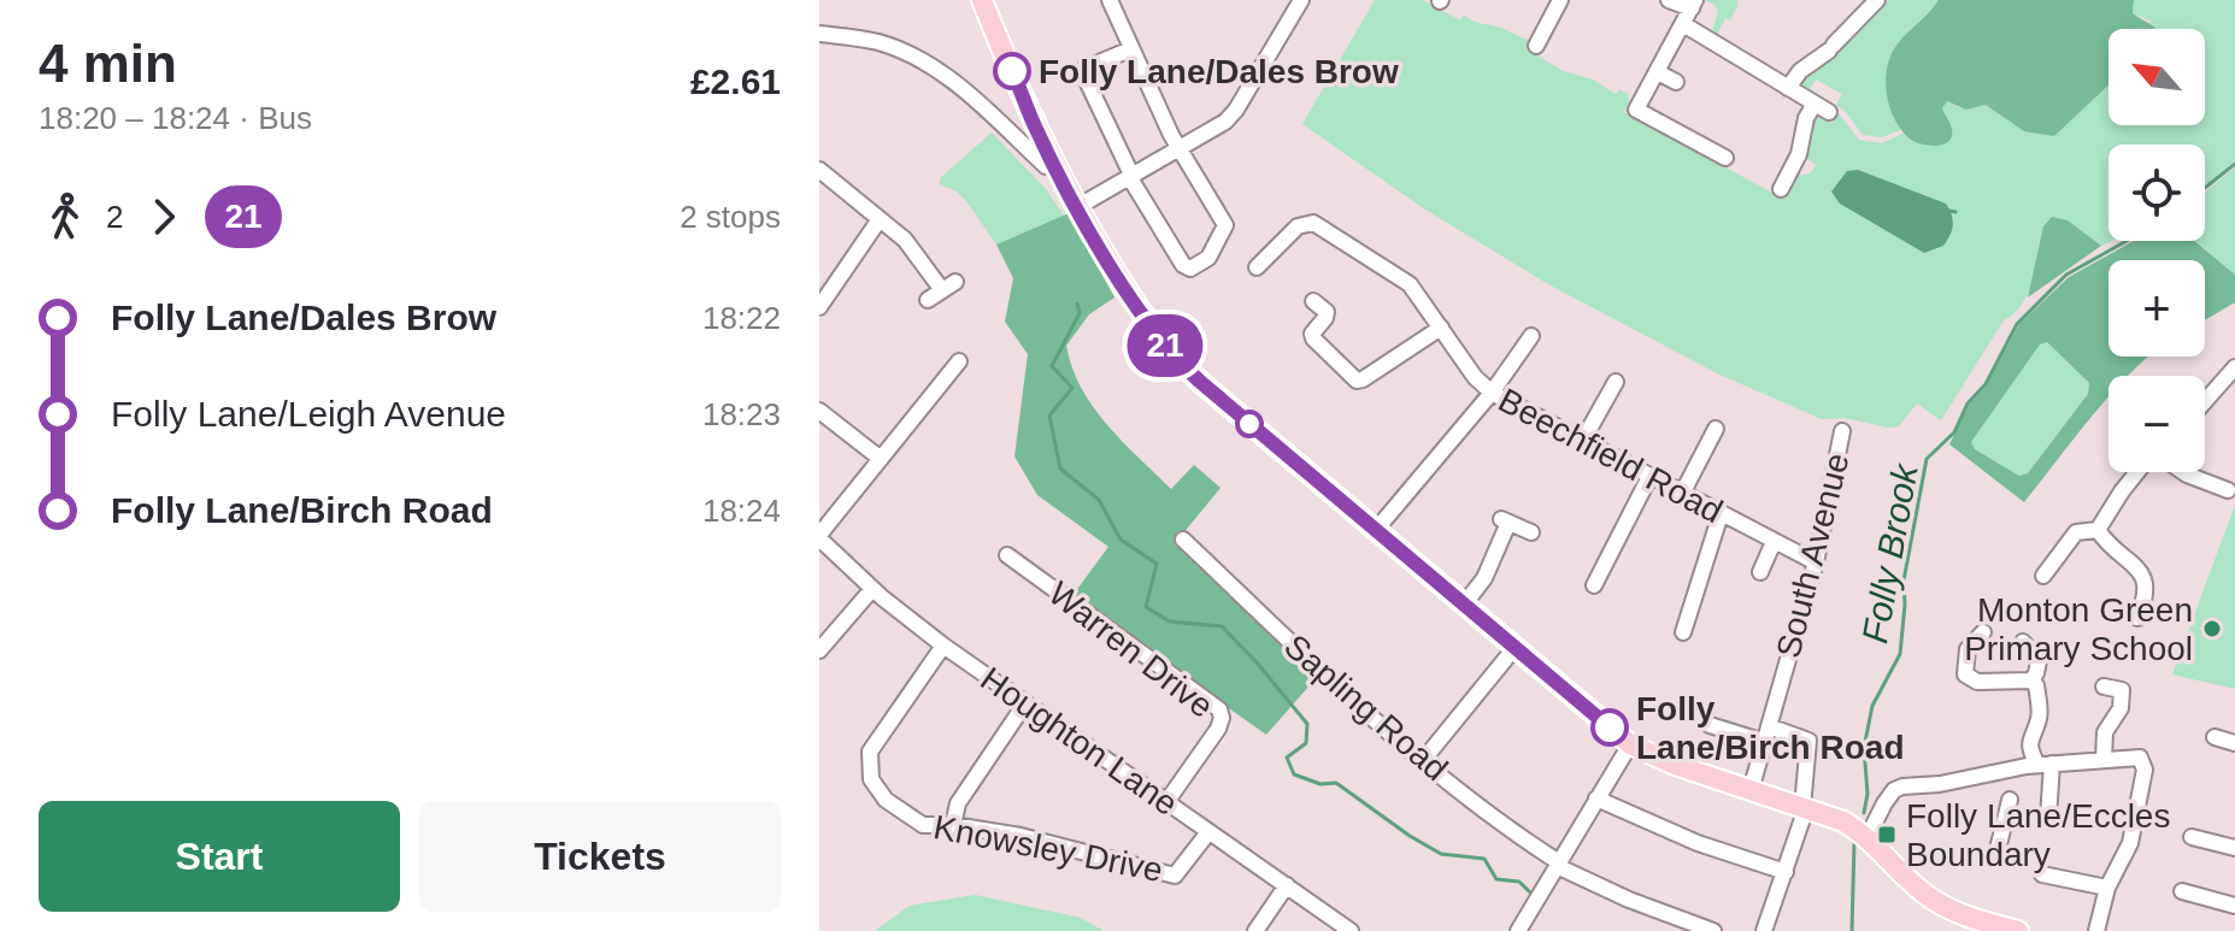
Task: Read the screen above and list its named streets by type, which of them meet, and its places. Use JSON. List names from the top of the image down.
{
  "streets": {
    "street": [
      "Beechfield Road",
      "South Avenue",
      "Warren Drive",
      "Sapling Road",
      "Houghton Lane",
      "Knowsley Drive"
    ]
  },
  "crossings": [
    ["Beechfield Road", "South Avenue"],
    ["Warren Drive", "Houghton Lane"],
    ["Houghton Lane", "Knowsley Drive"]
  ],
  "water": ["Folly Brook"],
  "places": {
    "other": ["Folly Lane/Dales Brow", "Monton Green Primary School", "Folly Lane/Birch Road"],
    "transit": ["Folly Lane/Eccles Boundary"]
  },
  "lines": ["bus line 21"],
  "north": "top left",
  "page": {
    "heading": ["4 min", "18:20 – 18:24 · Bus", "£2.61"],
    "on_map": "21",
    "map_buttons": ["+", "−"],
    "legs": ["2", "21", "2 stops"],
    "list": [
      {
        "name": "Folly Lane/Dales Brow",
        "value": "18:22"
      },
      {
        "name": "Folly Lane/Leigh Avenue",
        "value": "18:23"
      },
      {
        "name": "Folly Lane/Birch Road",
        "value": "18:24"
      }
    ],
    "buttons": ["Start", "Tickets"]
  }
}
